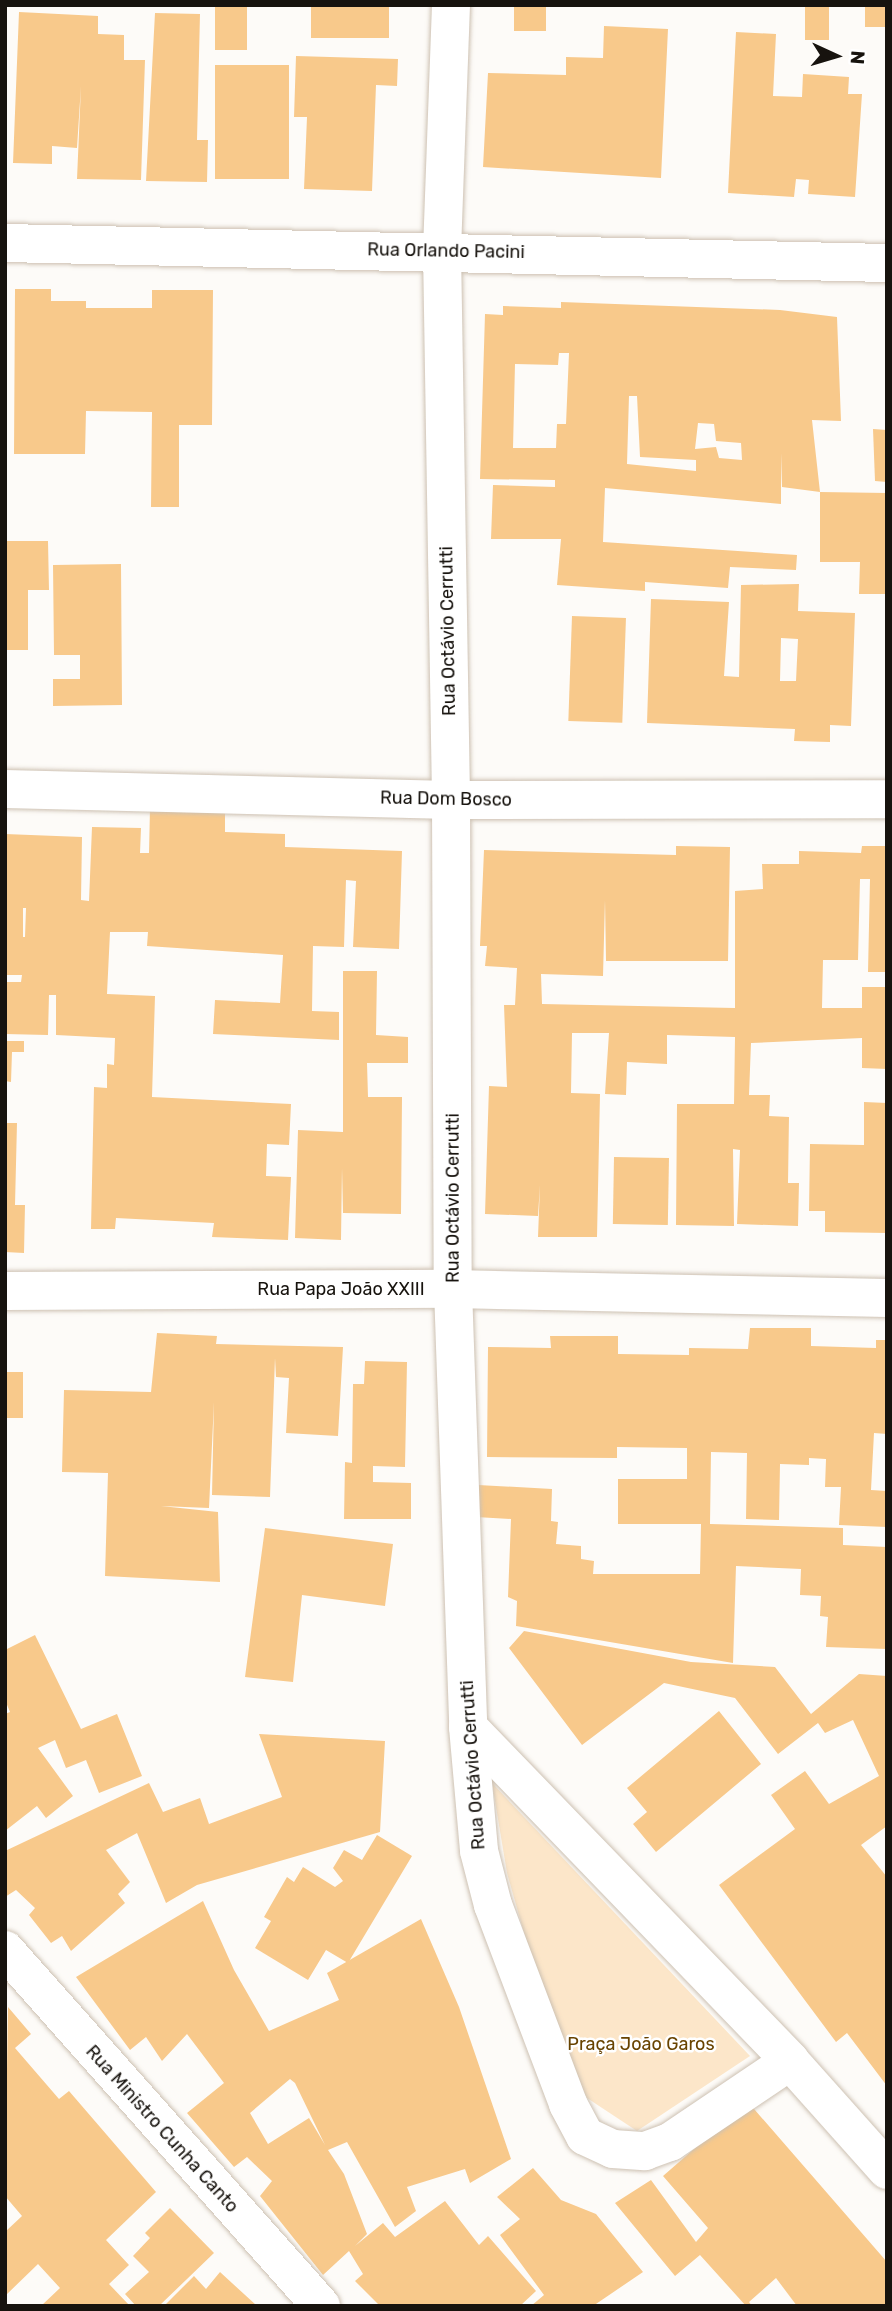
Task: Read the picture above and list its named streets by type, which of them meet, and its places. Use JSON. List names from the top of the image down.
{
  "streets": {
    "street": [
      "Rua Orlando Pacini",
      "Rua Octávio Cerrutti",
      "Rua Dom Bosco",
      "Rua Papa João XXIII",
      "Rua Ministro Cunha Canto"
    ]
  },
  "crossings": [
    ["Rua Orlando Pacini", "Rua Octávio Cerrutti"],
    ["Rua Octávio Cerrutti", "Rua Dom Bosco"],
    ["Rua Octávio Cerrutti", "Rua Papa João XXIII"]
  ],
  "parks": ["Praça João Garos"],
  "north": "right"
}
